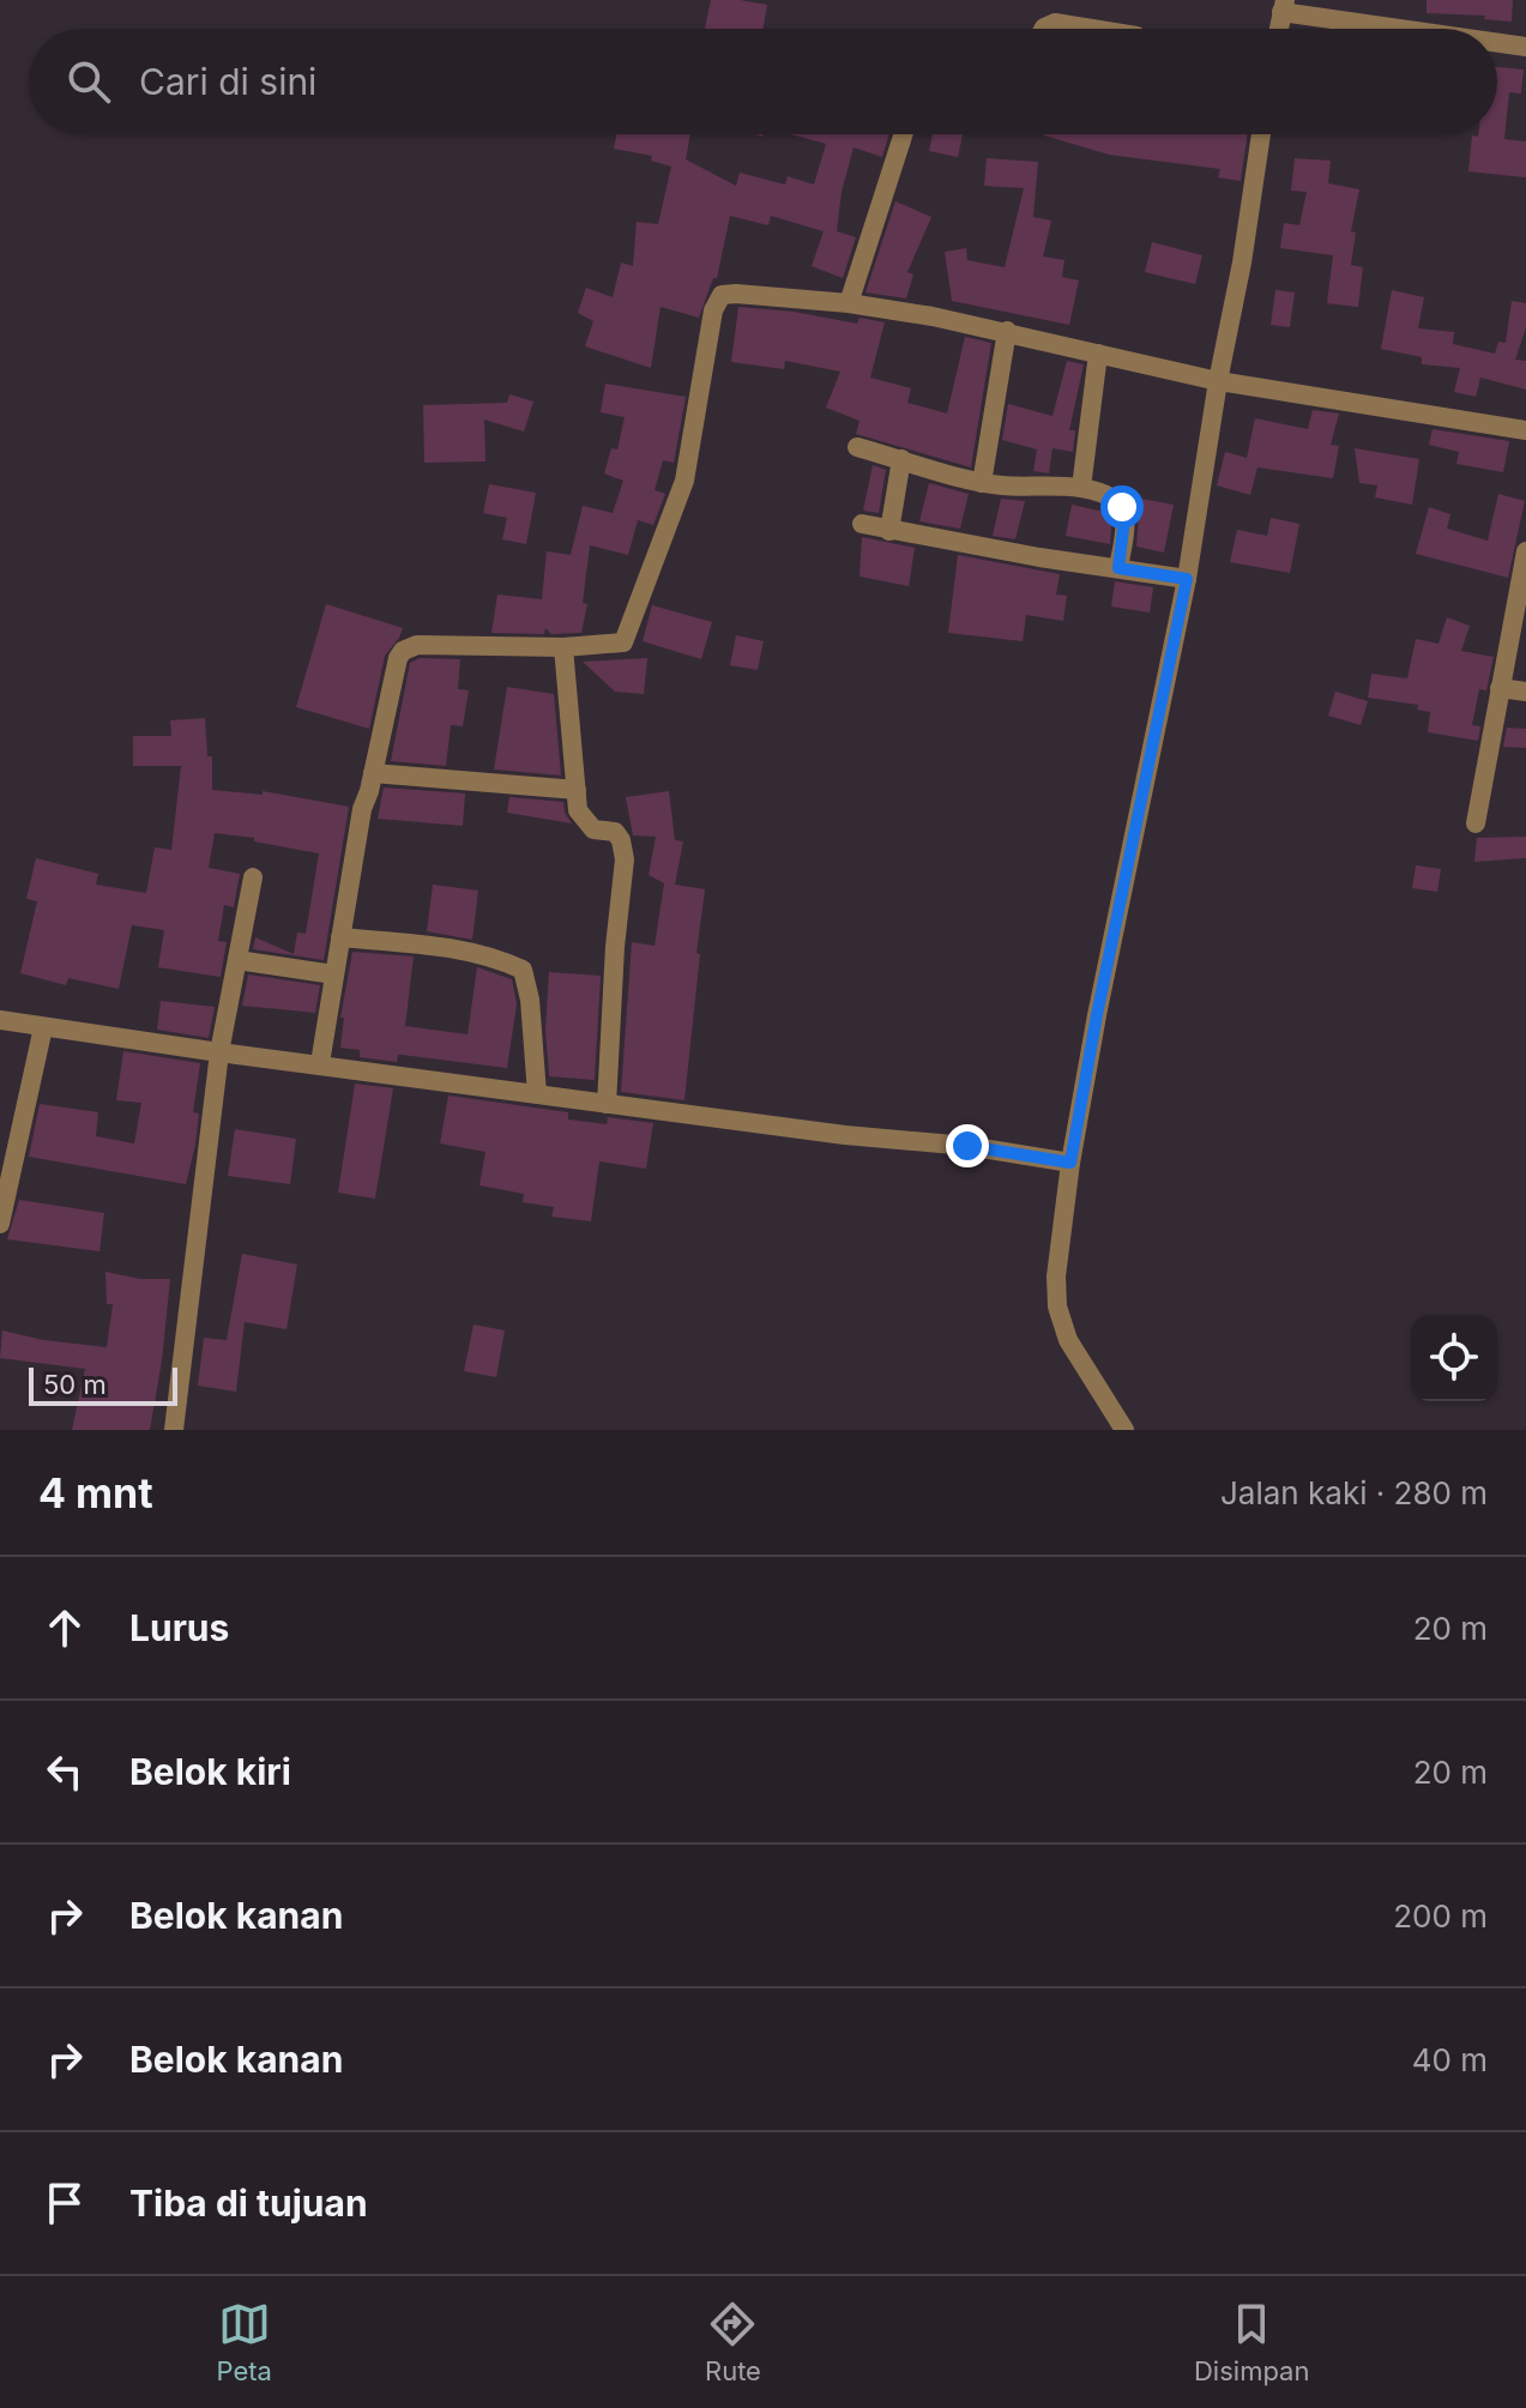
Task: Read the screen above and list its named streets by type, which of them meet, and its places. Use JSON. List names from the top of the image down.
{
  "scale_bar": "50 m",
  "page": {
    "search": "Cari di sini",
    "scale": "50 m",
    "heading": ["4 mnt", "Jalan kaki · 280 m"],
    "list": [
      ["Lurus", "20 m"],
      ["Belok kiri", "20 m"],
      ["Belok kanan", "200 m"],
      ["Belok kanan", "40 m"],
      "Tiba di tujuan"
    ],
    "nav": ["Peta", "Rute", "Disimpan"]
  }
}
